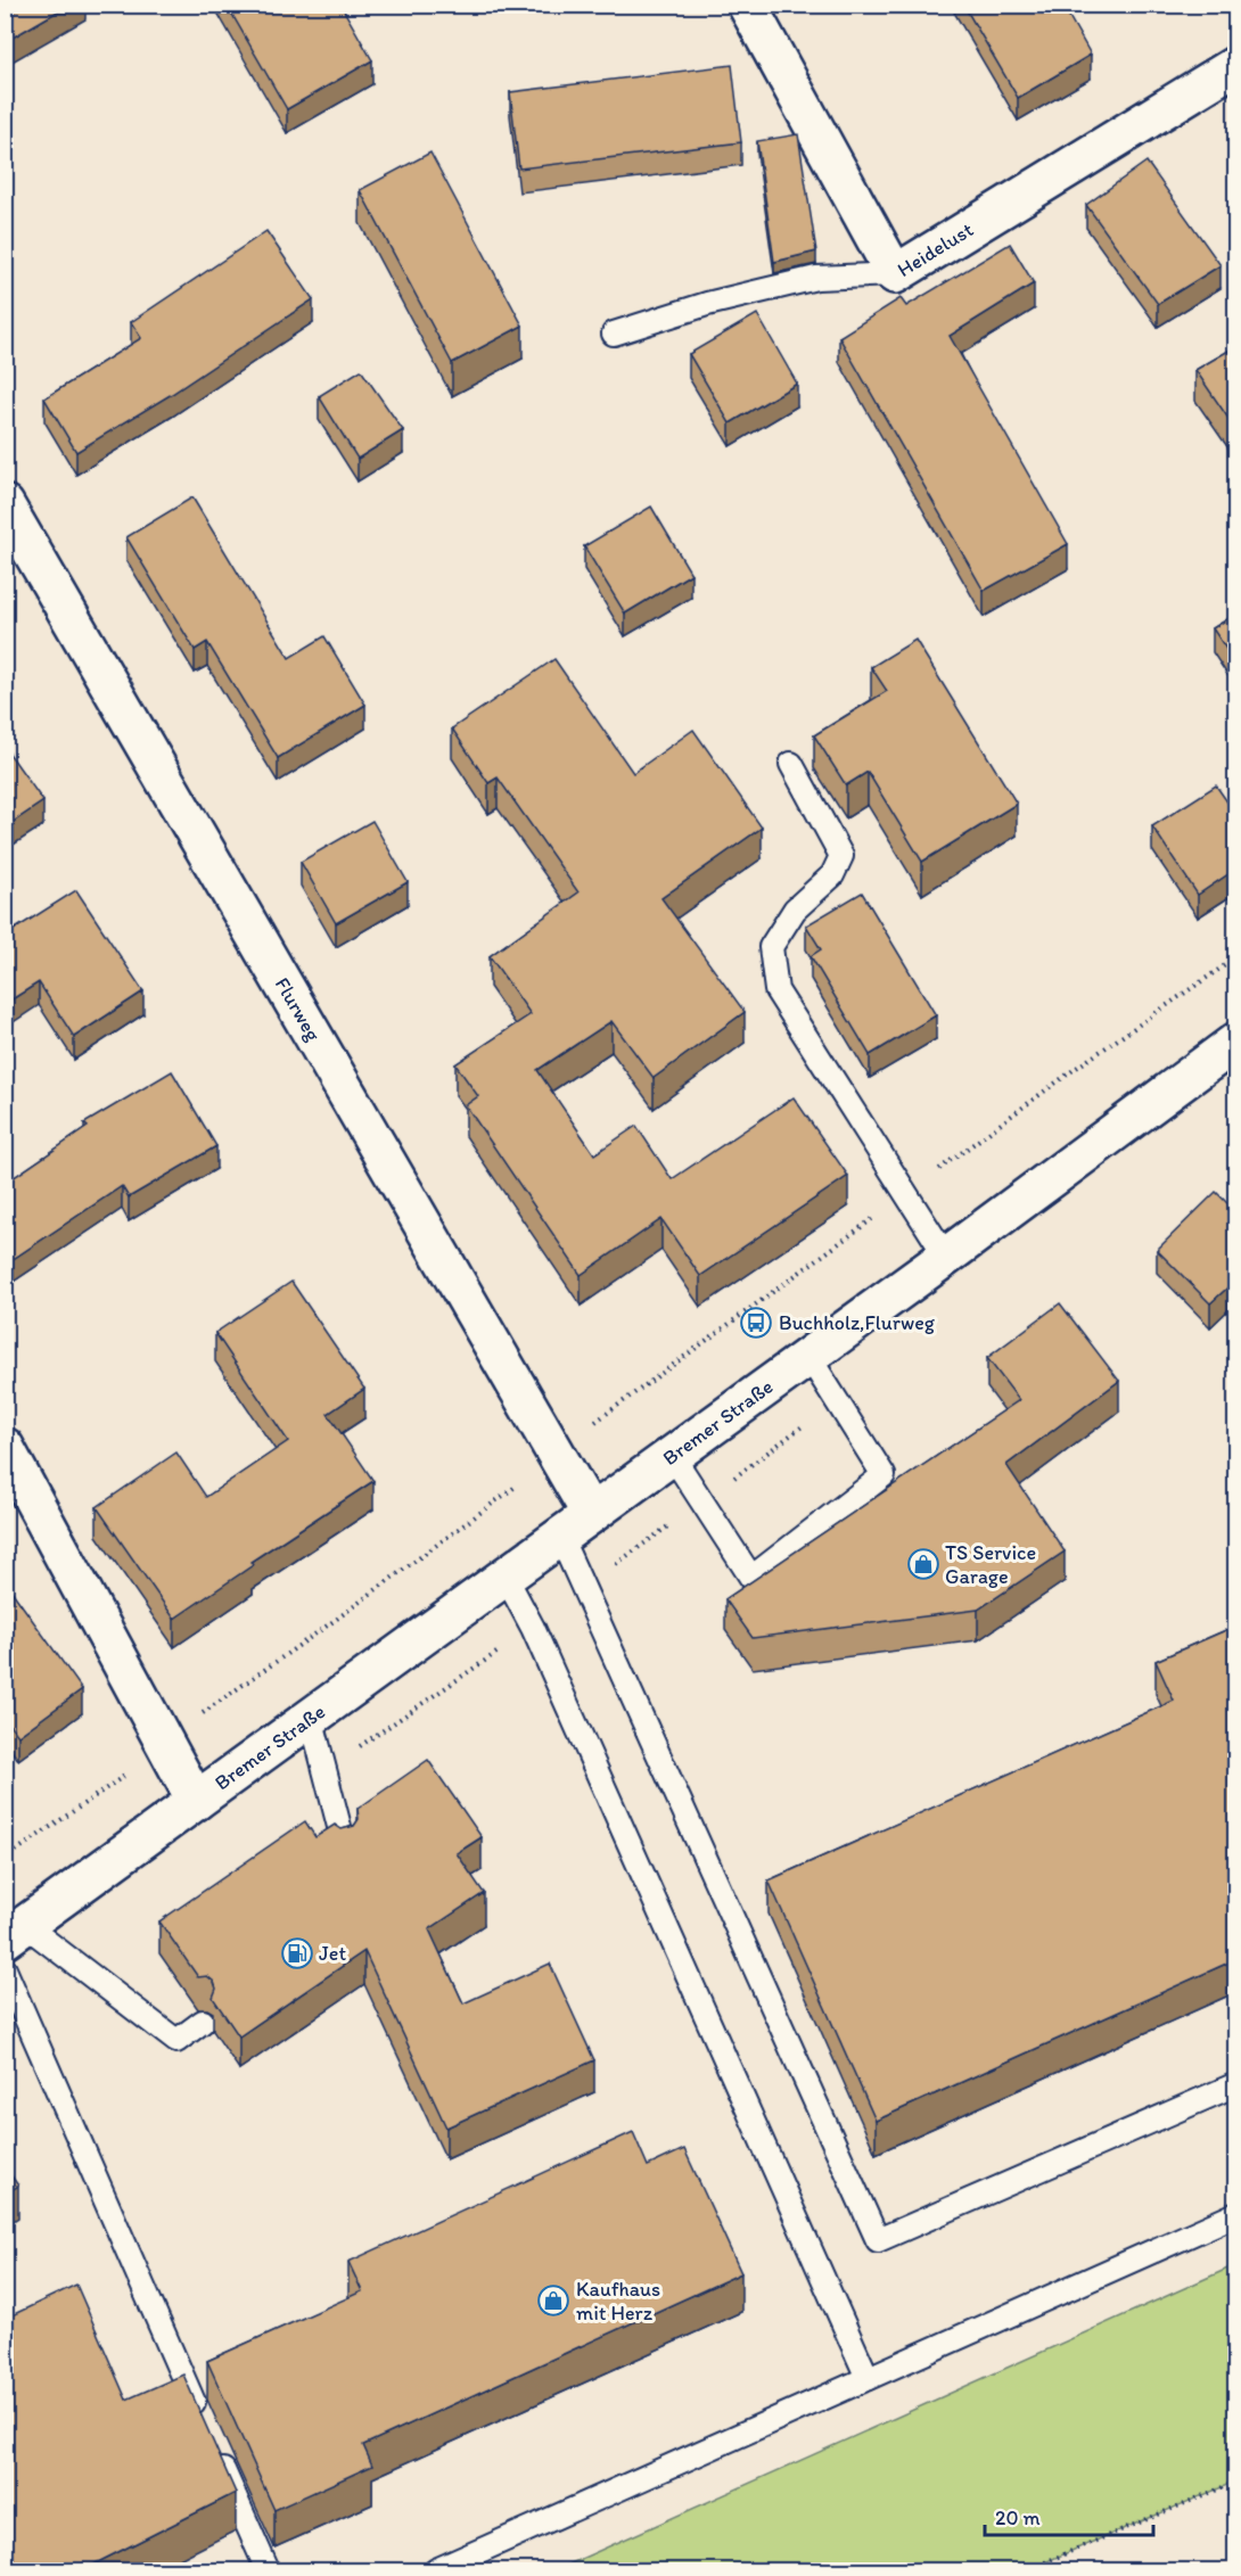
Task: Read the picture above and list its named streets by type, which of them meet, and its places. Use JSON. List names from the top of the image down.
{
  "streets": {
    "street": ["Heidelust", "Flurweg", "Bremer Straße"]
  },
  "crossings": [
    ["Flurweg", "Bremer Straße"]
  ],
  "places": {
    "bus stop": ["Buchholz,Flurweg"],
    "shop": ["TS Service Garage", "Kaufhaus mit Herz"],
    "fuel station": ["Jet"]
  },
  "scale_bar": "20 m"
}
